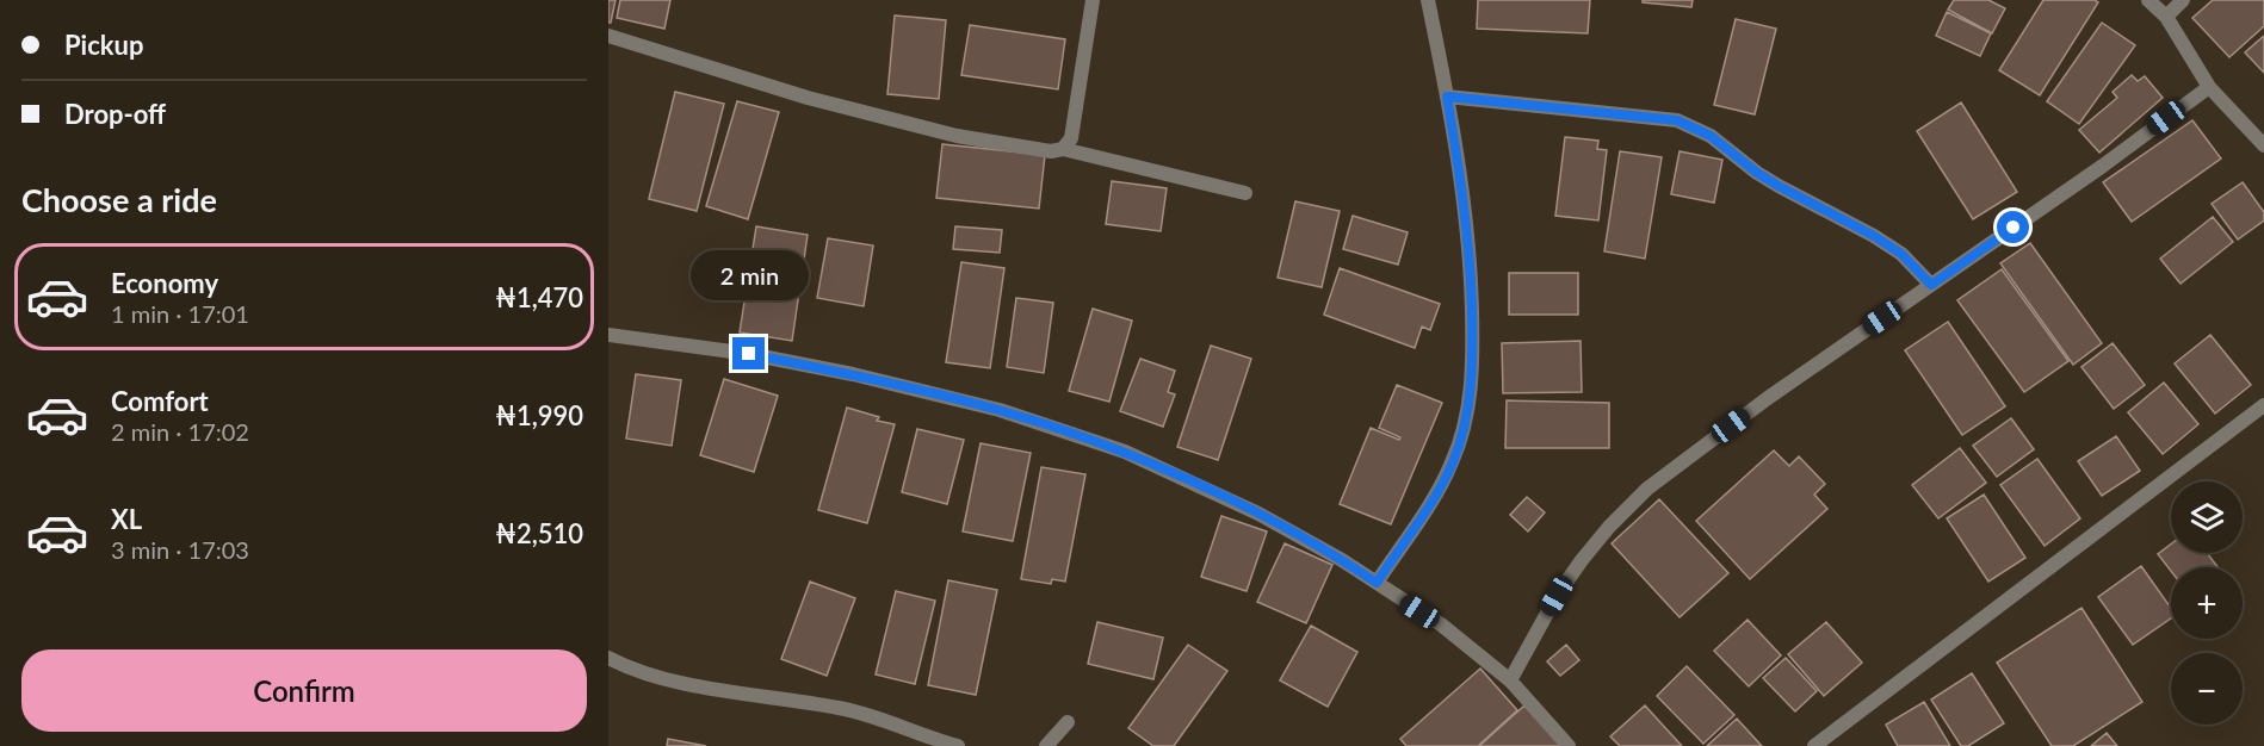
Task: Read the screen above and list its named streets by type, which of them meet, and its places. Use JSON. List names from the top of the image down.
{
  "page": {
    "banner": ["Pickup", "Drop-off"],
    "heading": "Choose a ride",
    "list": [
      {
        "name": "Economy",
        "note": "1 min · 17:01",
        "value": "₦1,470"
      },
      {
        "name": "Comfort",
        "note": "2 min · 17:02",
        "value": "₦1,990"
      },
      {
        "name": "XL",
        "note": "3 min · 17:03",
        "value": "₦2,510"
      }
    ],
    "bubble": "2 min",
    "map_buttons": ["+", "−"],
    "buttons": "Confirm"
  }
}
